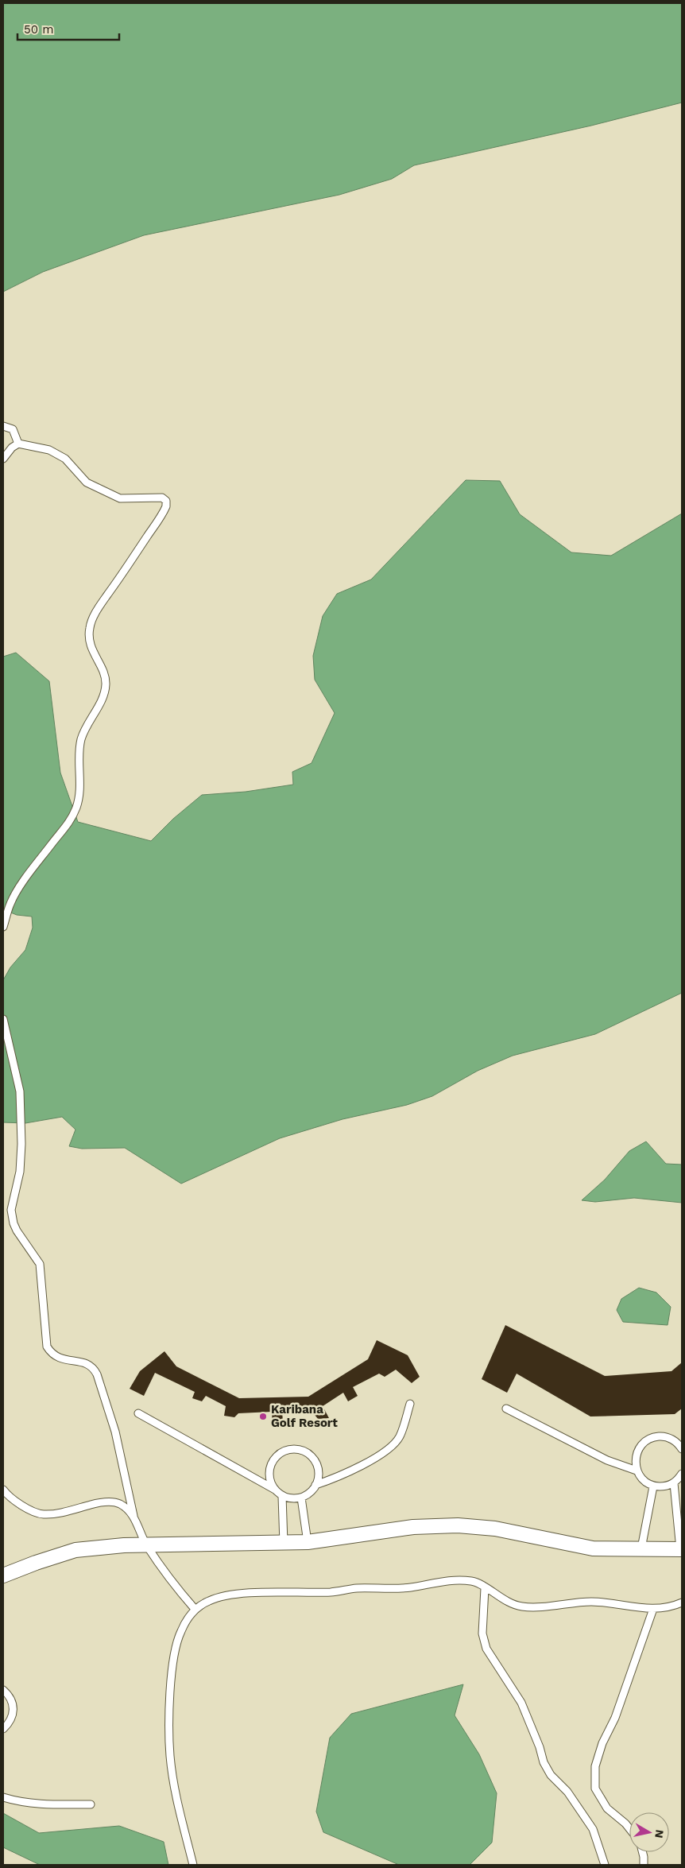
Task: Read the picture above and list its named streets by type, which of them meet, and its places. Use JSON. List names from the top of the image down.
{
  "places": ["Karibana Golf Resort"],
  "scale_bar": "50 m",
  "north": "right"
}
